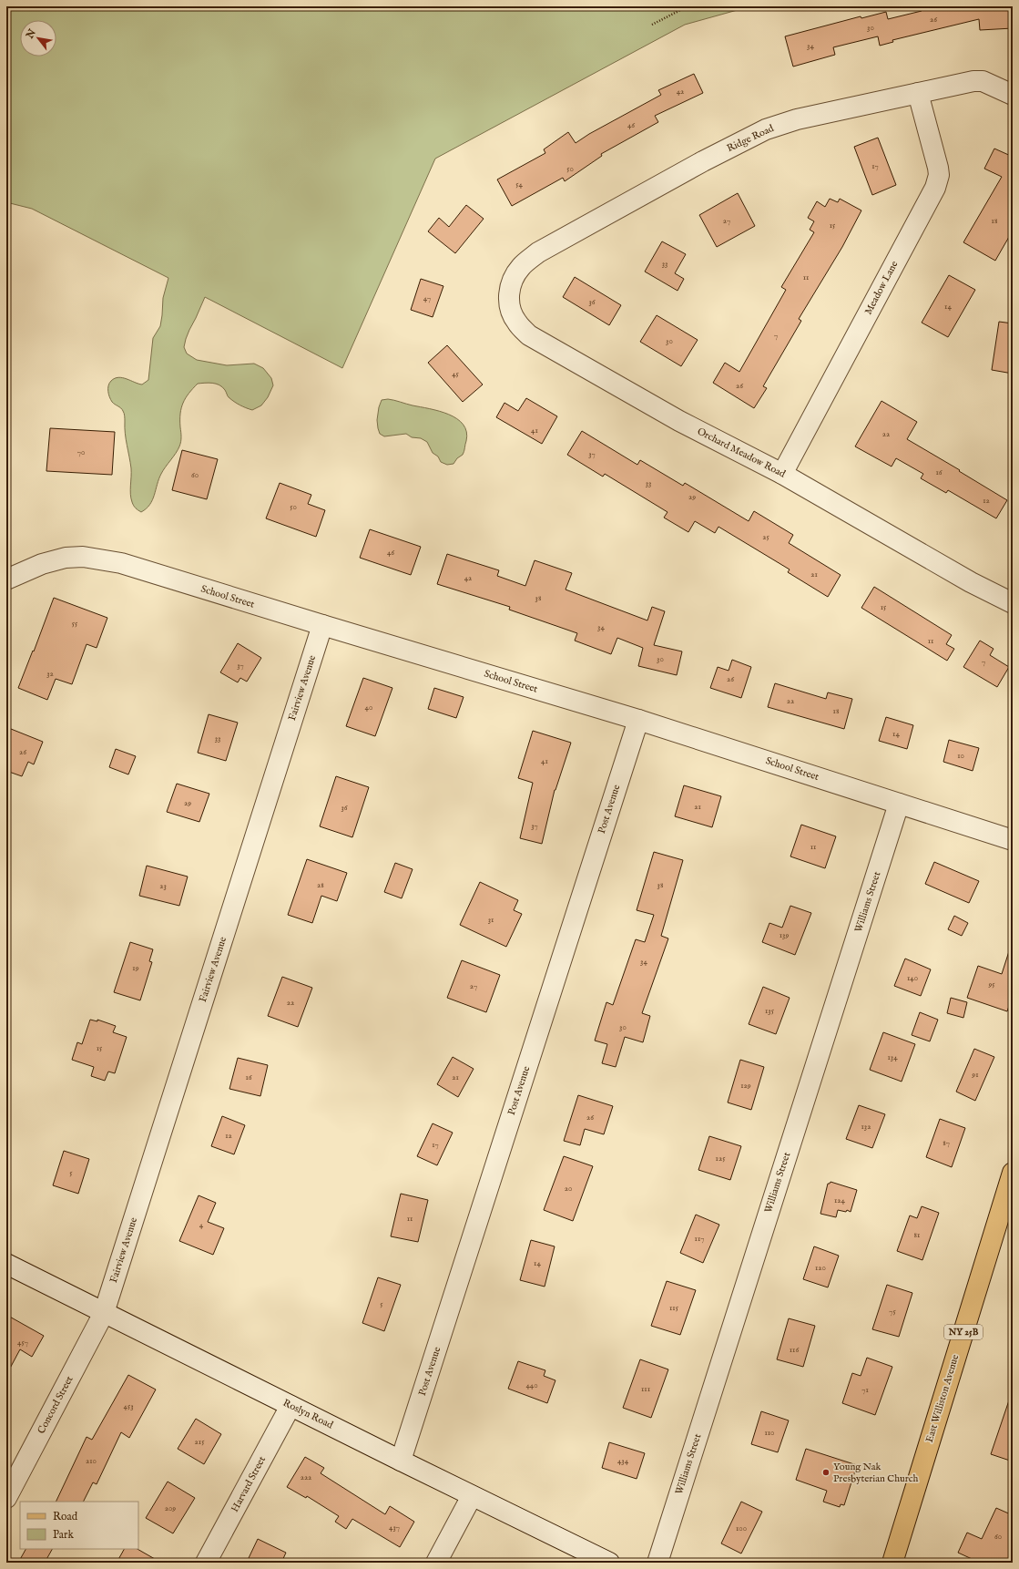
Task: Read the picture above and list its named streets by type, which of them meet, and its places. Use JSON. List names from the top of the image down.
{
  "streets": {
    "main road": ["NY 25B", "East Williston Avenue"],
    "street": [
      "Ridge Road",
      "Meadow Lane",
      "Orchard Meadow Road",
      "School Street",
      "Fairview Avenue",
      "Post Avenue",
      "Williams Street",
      "Concord Street",
      "Roslyn Road",
      "Harvard Street"
    ]
  },
  "crossings": [
    ["Ridge Road", "Meadow Lane"],
    ["Ridge Road", "Orchard Meadow Road"],
    ["Meadow Lane", "Orchard Meadow Road"],
    ["School Street", "Fairview Avenue"],
    ["School Street", "Post Avenue"],
    ["School Street", "Williams Street"],
    ["Fairview Avenue", "Concord Street"],
    ["Fairview Avenue", "Roslyn Road"],
    ["Post Avenue", "Roslyn Road"],
    ["Concord Street", "Roslyn Road"],
    ["Roslyn Road", "Harvard Street"]
  ],
  "places": ["Young Nak Presbyterian Church"],
  "house_numbers": [
    "26",
    "30",
    "34",
    "42",
    "46",
    "17",
    "50",
    "54",
    "27",
    "18",
    "15",
    "33",
    "11",
    "47",
    "36",
    "14",
    "7",
    "30",
    "45",
    "26",
    "41",
    "22",
    "70",
    "37",
    "16",
    "60",
    "33",
    "29",
    "12",
    "50",
    "25",
    "46",
    "21",
    "42",
    "38",
    "15",
    "55",
    "34",
    "11",
    "30",
    "7",
    "37",
    "32",
    "26",
    "22",
    "40",
    "18",
    "14",
    "33",
    "26",
    "10",
    "41",
    "29",
    "21",
    "36",
    "37",
    "11",
    "28",
    "38",
    "23",
    "31",
    "139",
    "34",
    "19",
    "140",
    "95",
    "27",
    "22",
    "135",
    "30",
    "15",
    "134",
    "91",
    "16",
    "21",
    "129",
    "26",
    "132",
    "12",
    "87",
    "17",
    "125",
    "5",
    "20",
    "124",
    "11",
    "4",
    "81",
    "117",
    "14",
    "120",
    "5",
    "115",
    "75",
    "457",
    "116",
    "440",
    "111",
    "71",
    "453",
    "110",
    "215",
    "210",
    "434",
    "222",
    "209",
    "437",
    "100",
    "60"
  ],
  "legend": ["Road", "Park"],
  "north": "top left"
}
